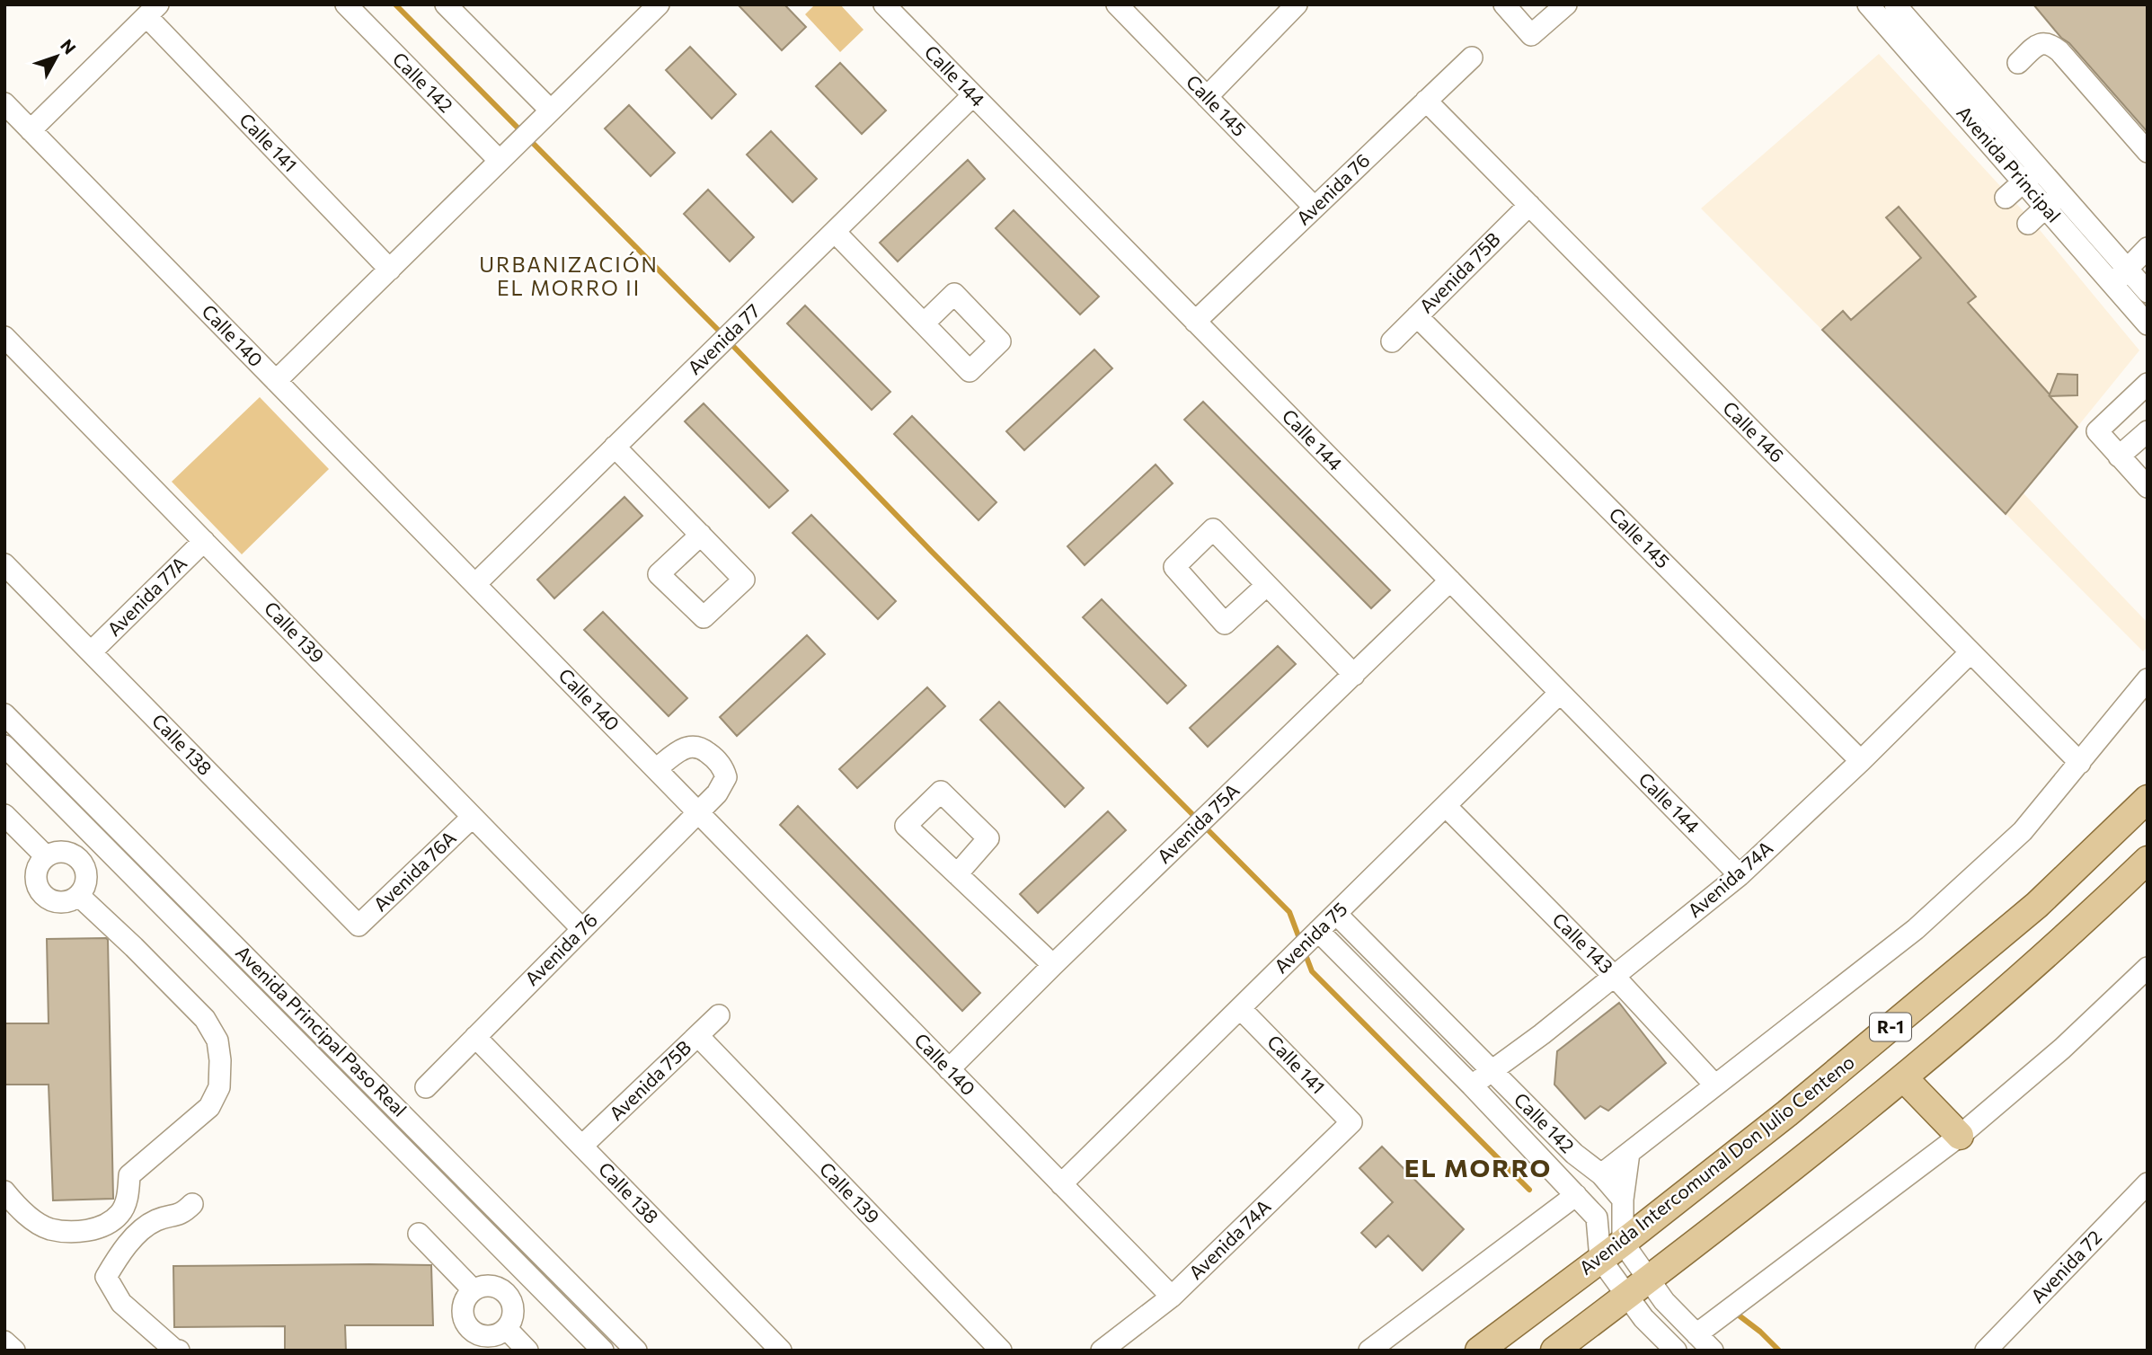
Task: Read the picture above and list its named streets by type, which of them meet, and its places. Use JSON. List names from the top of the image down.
{
  "streets": {
    "main road": ["R-1", "Avenida Intercomunal Don Julio Centeno"],
    "street": [
      "Calle 144",
      "Calle 142",
      "Calle 145",
      "Calle 141",
      "Avenida Principal",
      "Avenida 76",
      "Avenida 75B",
      "Calle 140",
      "Avenida 77",
      "Calle 146",
      "Avenida 77A",
      "Calle 139",
      "Calle 138",
      "Avenida 75A",
      "Avenida 76A",
      "Avenida 74A",
      "Avenida 75",
      "Calle 143",
      "Avenida Principal Paso Real",
      "Avenida 72"
    ]
  },
  "crossings": [
    ["Calle 144", "Avenida 76"],
    ["Calle 144", "Avenida 77"],
    ["Calle 144", "Avenida 75A"],
    ["Calle 144", "Avenida 74A"],
    ["Calle 144", "Avenida 75"],
    ["Calle 142", "Avenida 74A"],
    ["Calle 142", "Avenida 75"],
    ["Calle 142", "R-1"],
    ["Calle 142", "Avenida Intercomunal Don Julio Centeno"],
    ["Calle 145", "Avenida 76"],
    ["Calle 145", "Avenida 75B"],
    ["Calle 145", "Avenida 74A"],
    ["Calle 141", "Avenida 74A"],
    ["Calle 141", "Avenida 75"],
    ["Avenida 76", "Calle 140"],
    ["Avenida 76", "Calle 146"],
    ["Avenida 76", "Calle 139"],
    ["Avenida 76", "Calle 138"],
    ["Avenida 75B", "Calle 146"],
    ["Avenida 75B", "Calle 139"],
    ["Avenida 75B", "Calle 138"],
    ["Calle 140", "Avenida 77"],
    ["Calle 140", "Avenida 75A"],
    ["Calle 140", "Avenida 74A"],
    ["Calle 140", "Avenida 75"],
    ["Calle 146", "Avenida 74A"],
    ["Avenida 77A", "Calle 139"],
    ["Avenida 77A", "Calle 138"],
    ["Calle 139", "Avenida 76A"],
    ["Calle 138", "Avenida 76A"],
    ["Avenida 74A", "Calle 143"],
    ["Avenida 75", "Calle 143"]
  ],
  "districts": ["URBANIZACIÓN EL MORRO II", "EL MORRO"],
  "north": "top right"
}
